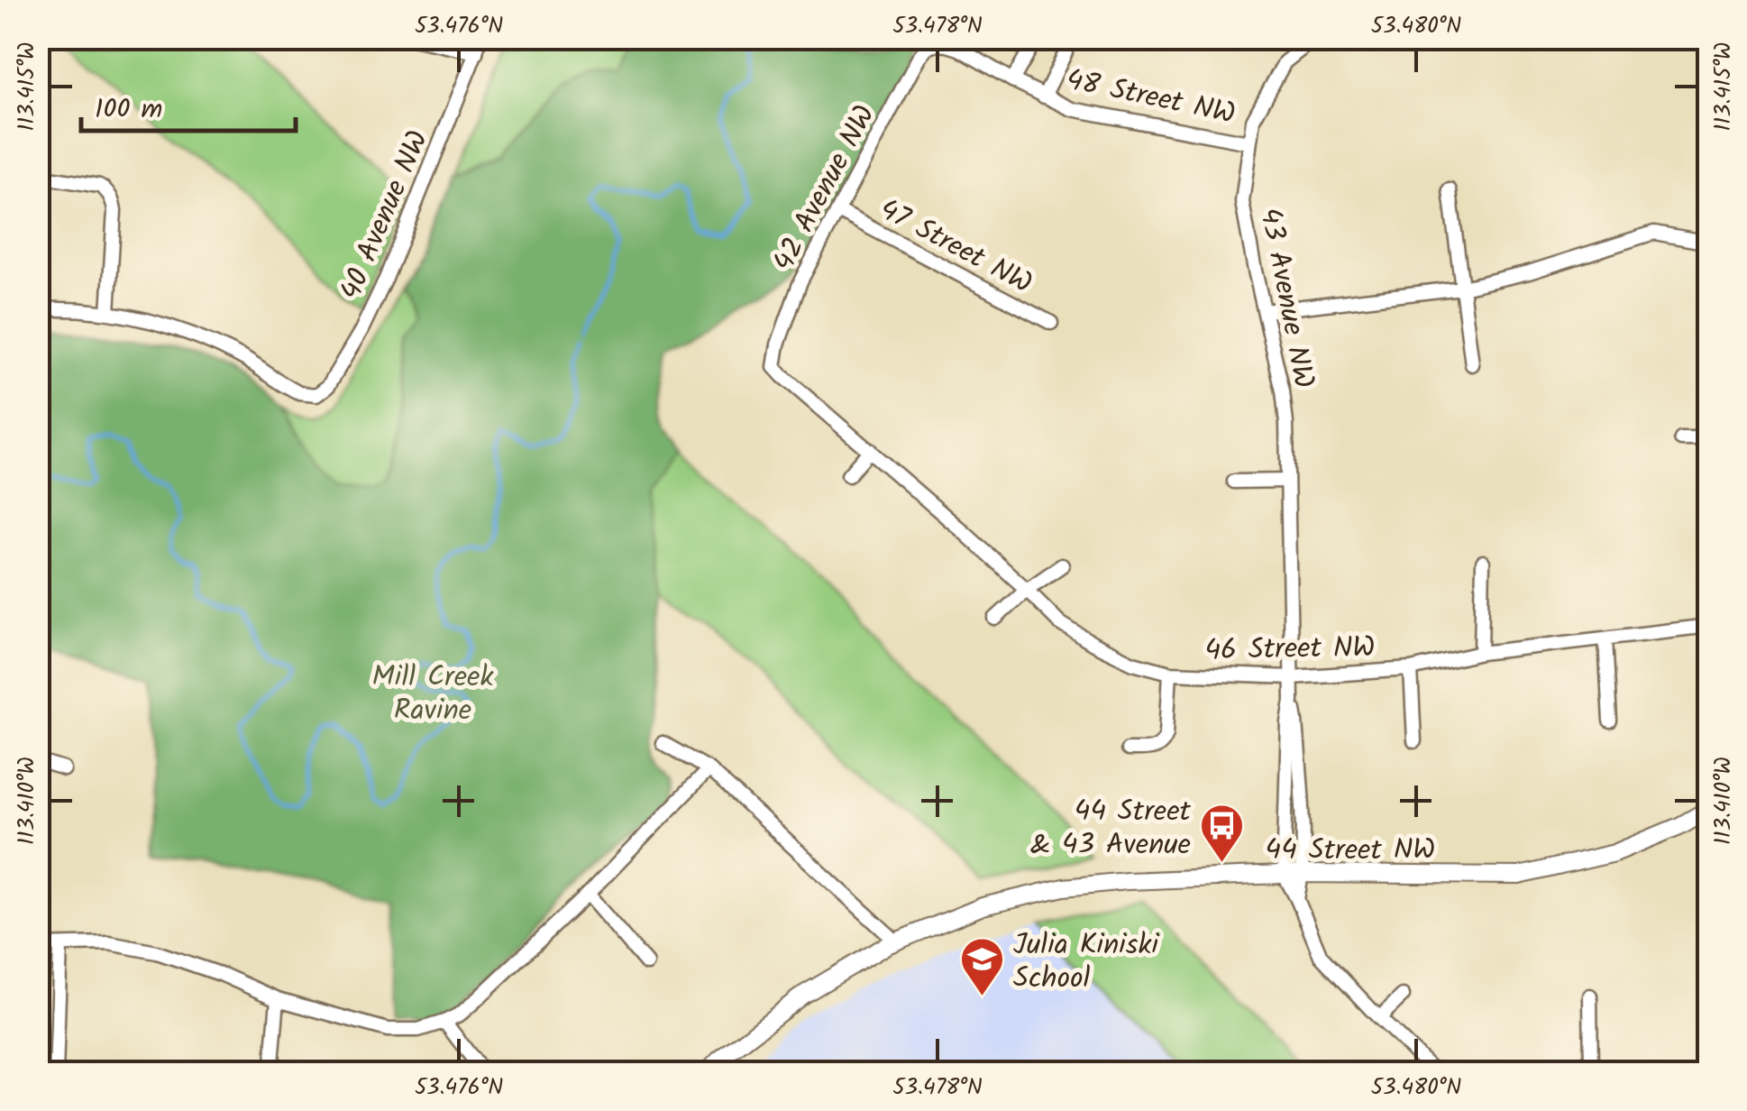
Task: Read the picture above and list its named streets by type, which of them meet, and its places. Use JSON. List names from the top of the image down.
{
  "streets": {
    "street": [
      "48 Street NW",
      "42 Avenue NW",
      "40 Avenue NW",
      "47 Street NW",
      "43 Avenue NW",
      "46 Street NW",
      "44 Street NW"
    ]
  },
  "crossings": [
    ["48 Street NW", "42 Avenue NW"],
    ["48 Street NW", "43 Avenue NW"],
    ["42 Avenue NW", "47 Street NW"],
    ["42 Avenue NW", "46 Street NW"],
    ["43 Avenue NW", "46 Street NW"],
    ["43 Avenue NW", "44 Street NW"]
  ],
  "parks": ["Mill Creek Ravine"],
  "places": {
    "bus stop": ["44 Street & 43 Avenue"],
    "school or university": ["Julia Kiniski School"]
  },
  "scale_bar": "100 m",
  "coordinates": [
    "53.476°N",
    "53.478°N",
    "53.480°N",
    "113.415°W",
    "113.410°W"
  ]
}
